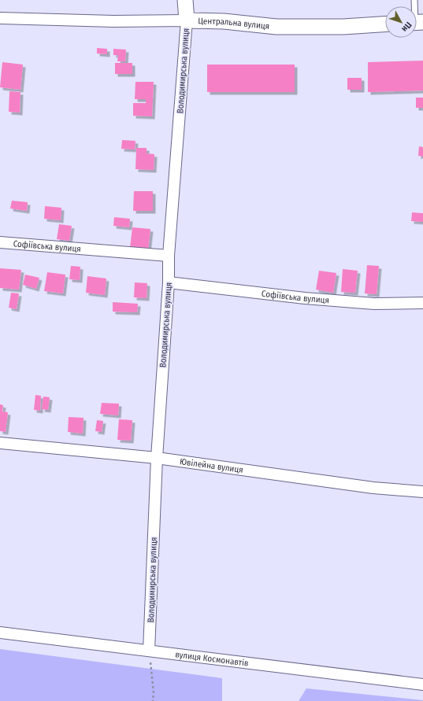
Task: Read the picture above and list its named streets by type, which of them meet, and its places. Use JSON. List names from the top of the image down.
{
  "streets": {
    "street": [
      "Центральна вулиця",
      "Володимирська вулиця",
      "Софіївська вулиця",
      "Ювілейна вулиця",
      "вулиця Космонавтів"
    ]
  },
  "crossings": [
    ["Центральна вулиця", "Володимирська вулиця"],
    ["Володимирська вулиця", "Софіївська вулиця"],
    ["Володимирська вулиця", "Ювілейна вулиця"],
    ["Володимирська вулиця", "вулиця Космонавтів"]
  ],
  "north": "bottom right"
}
